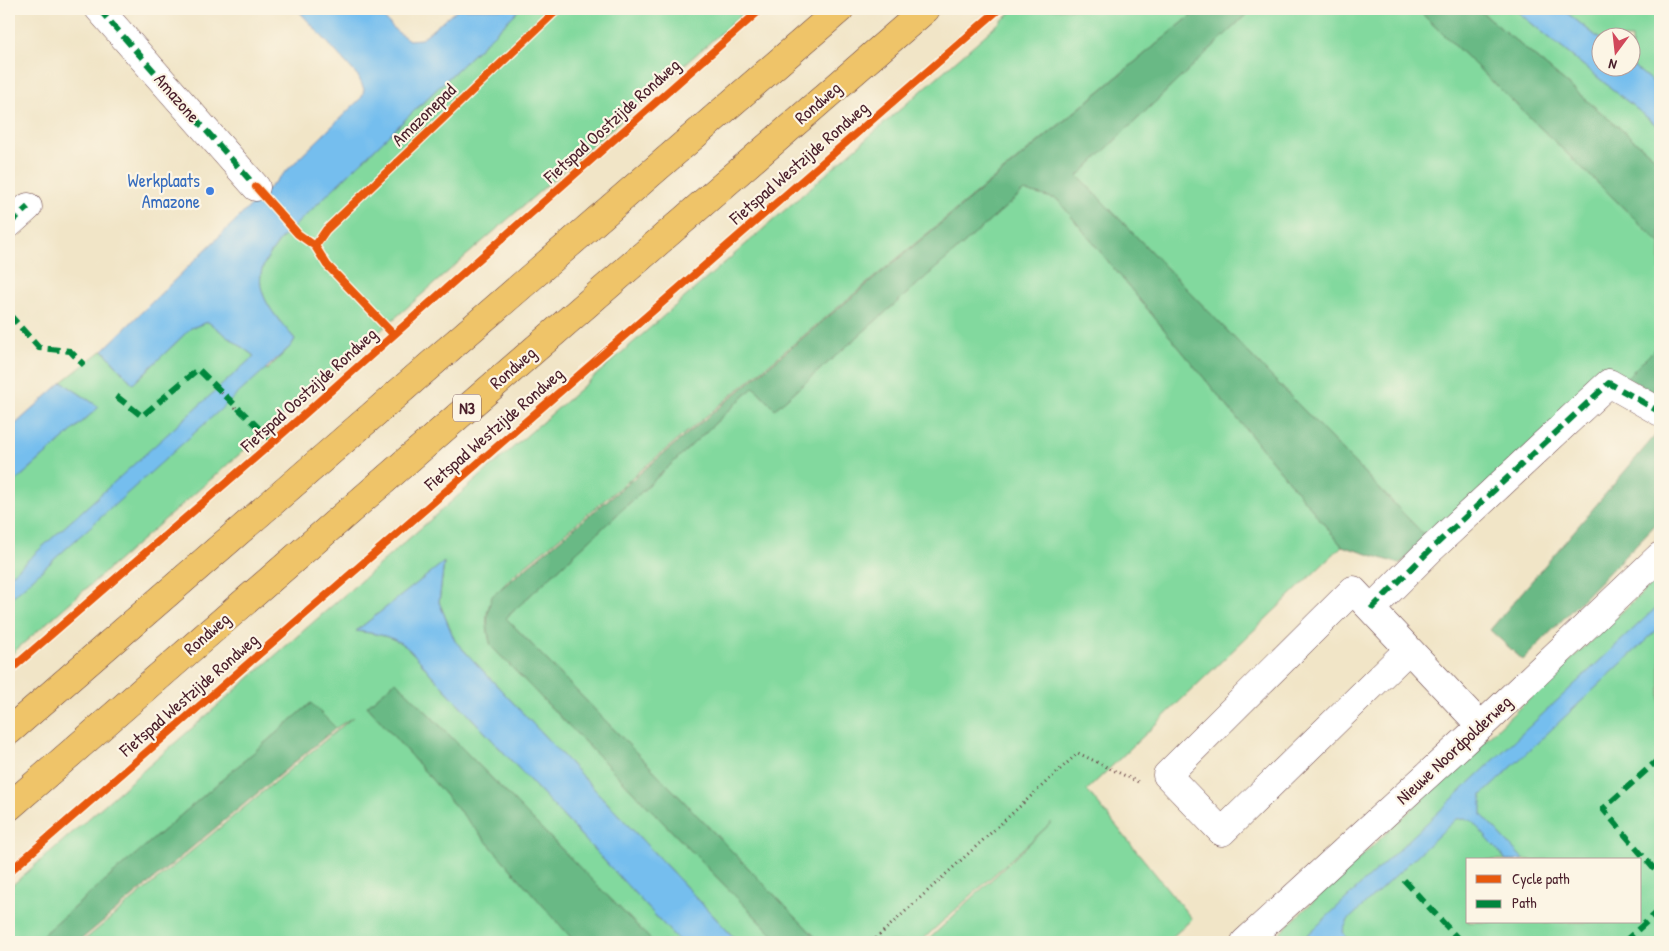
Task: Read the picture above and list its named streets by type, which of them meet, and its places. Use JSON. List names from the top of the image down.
{
  "streets": {
    "highway": ["Rondweg", "N3"],
    "street": ["Amazone", "Nieuwe Noordpolderweg"],
    "cycle path": ["Amazonepad", "Fietspad Oostzijde Rondweg", "Fietspad Westzijde Rondweg"]
  },
  "places": ["Werkplaats Amazone"],
  "legend": ["Cycle path", "Path"],
  "north": "bottom"
}
